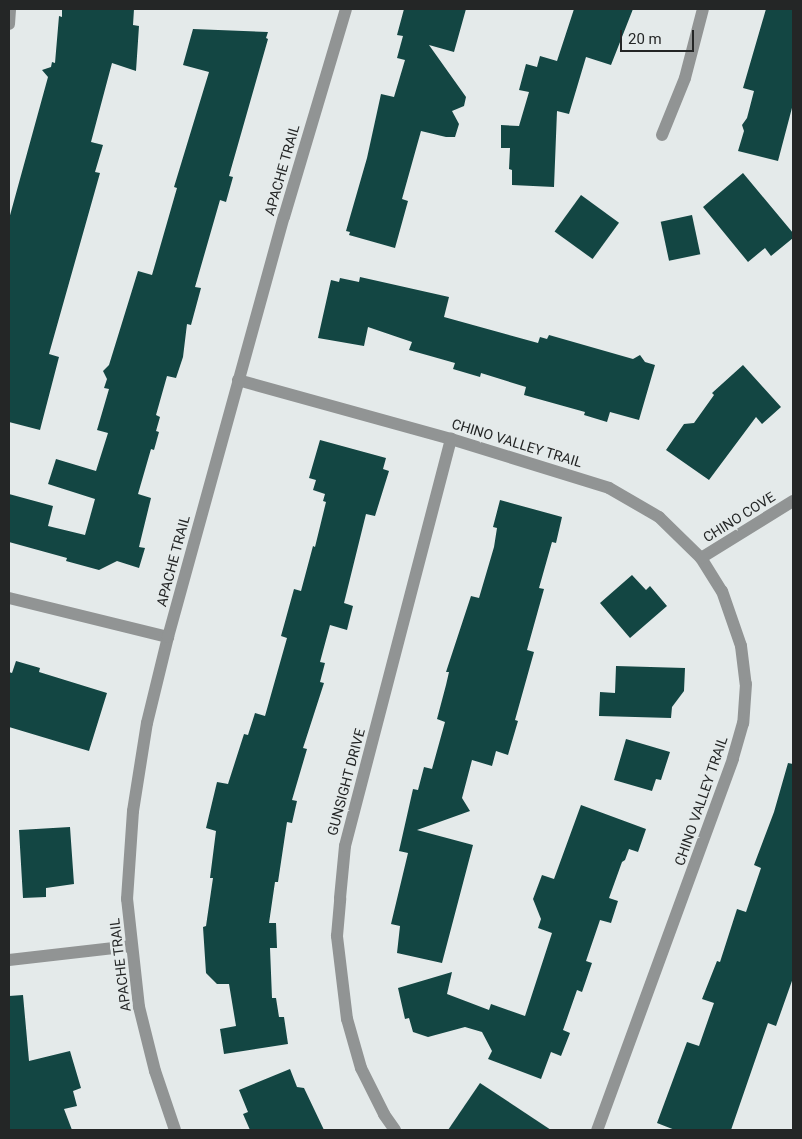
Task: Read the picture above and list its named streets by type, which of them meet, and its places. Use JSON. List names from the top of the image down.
{
  "streets": {
    "street": [
      "APACHE TRAIL",
      "CHINO VALLEY TRAIL",
      "CHINO COVE",
      "GUNSIGHT DRIVE"
    ]
  },
  "crossings": [
    ["APACHE TRAIL", "CHINO VALLEY TRAIL"],
    ["CHINO VALLEY TRAIL", "CHINO COVE"],
    ["CHINO VALLEY TRAIL", "GUNSIGHT DRIVE"]
  ],
  "scale_bar": "20 m"
}
